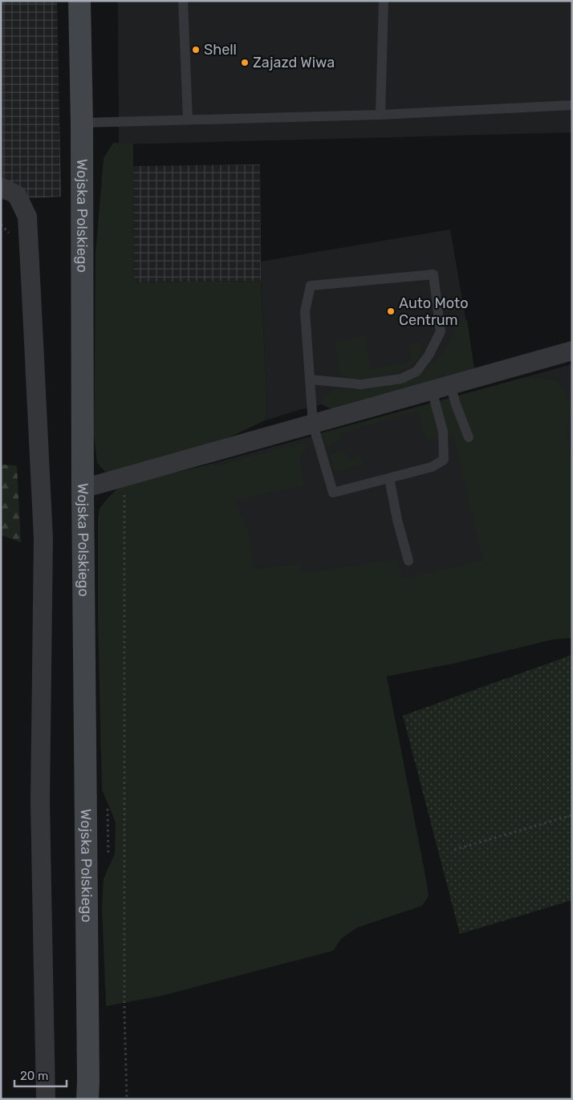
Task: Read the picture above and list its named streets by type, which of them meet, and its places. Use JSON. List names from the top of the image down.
{
  "streets": {
    "main road": ["Wojska Polskiego"]
  },
  "places": ["Shell", "Zajazd Wiwa", "Auto Moto Centrum"],
  "scale_bar": "20 m"
}
